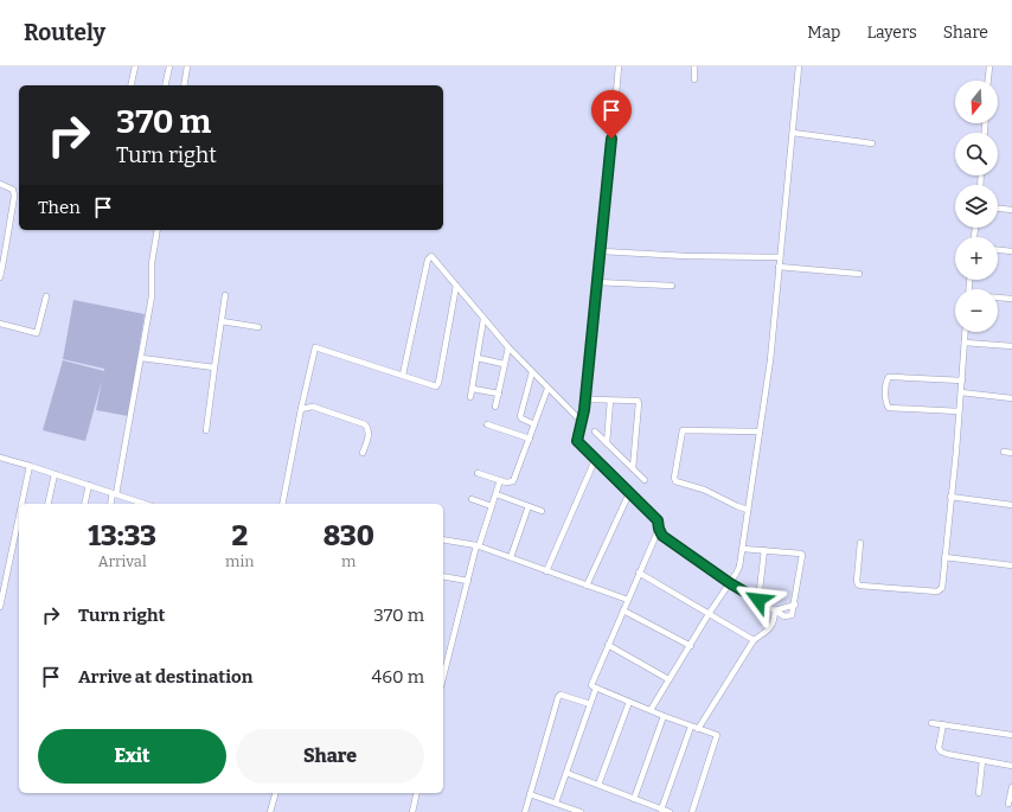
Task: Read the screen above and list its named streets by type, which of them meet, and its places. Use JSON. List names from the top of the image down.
{
  "north": "bottom",
  "page": {
    "header": "Routely",
    "nav": ["Map", "Layers", "Share"],
    "map_buttons": ["+", "−"],
    "turn": ["370 m", "Turn right"],
    "then": "Then",
    "eta": [
      "13:33",
      "Arrival",
      "2",
      "min",
      "830",
      "m"
    ],
    "list": [
      {
        "name": "Turn right",
        "value": "370 m"
      },
      {
        "name": "Arrive at destination",
        "value": "460 m"
      }
    ],
    "buttons": ["Exit", "Share"]
  }
}
